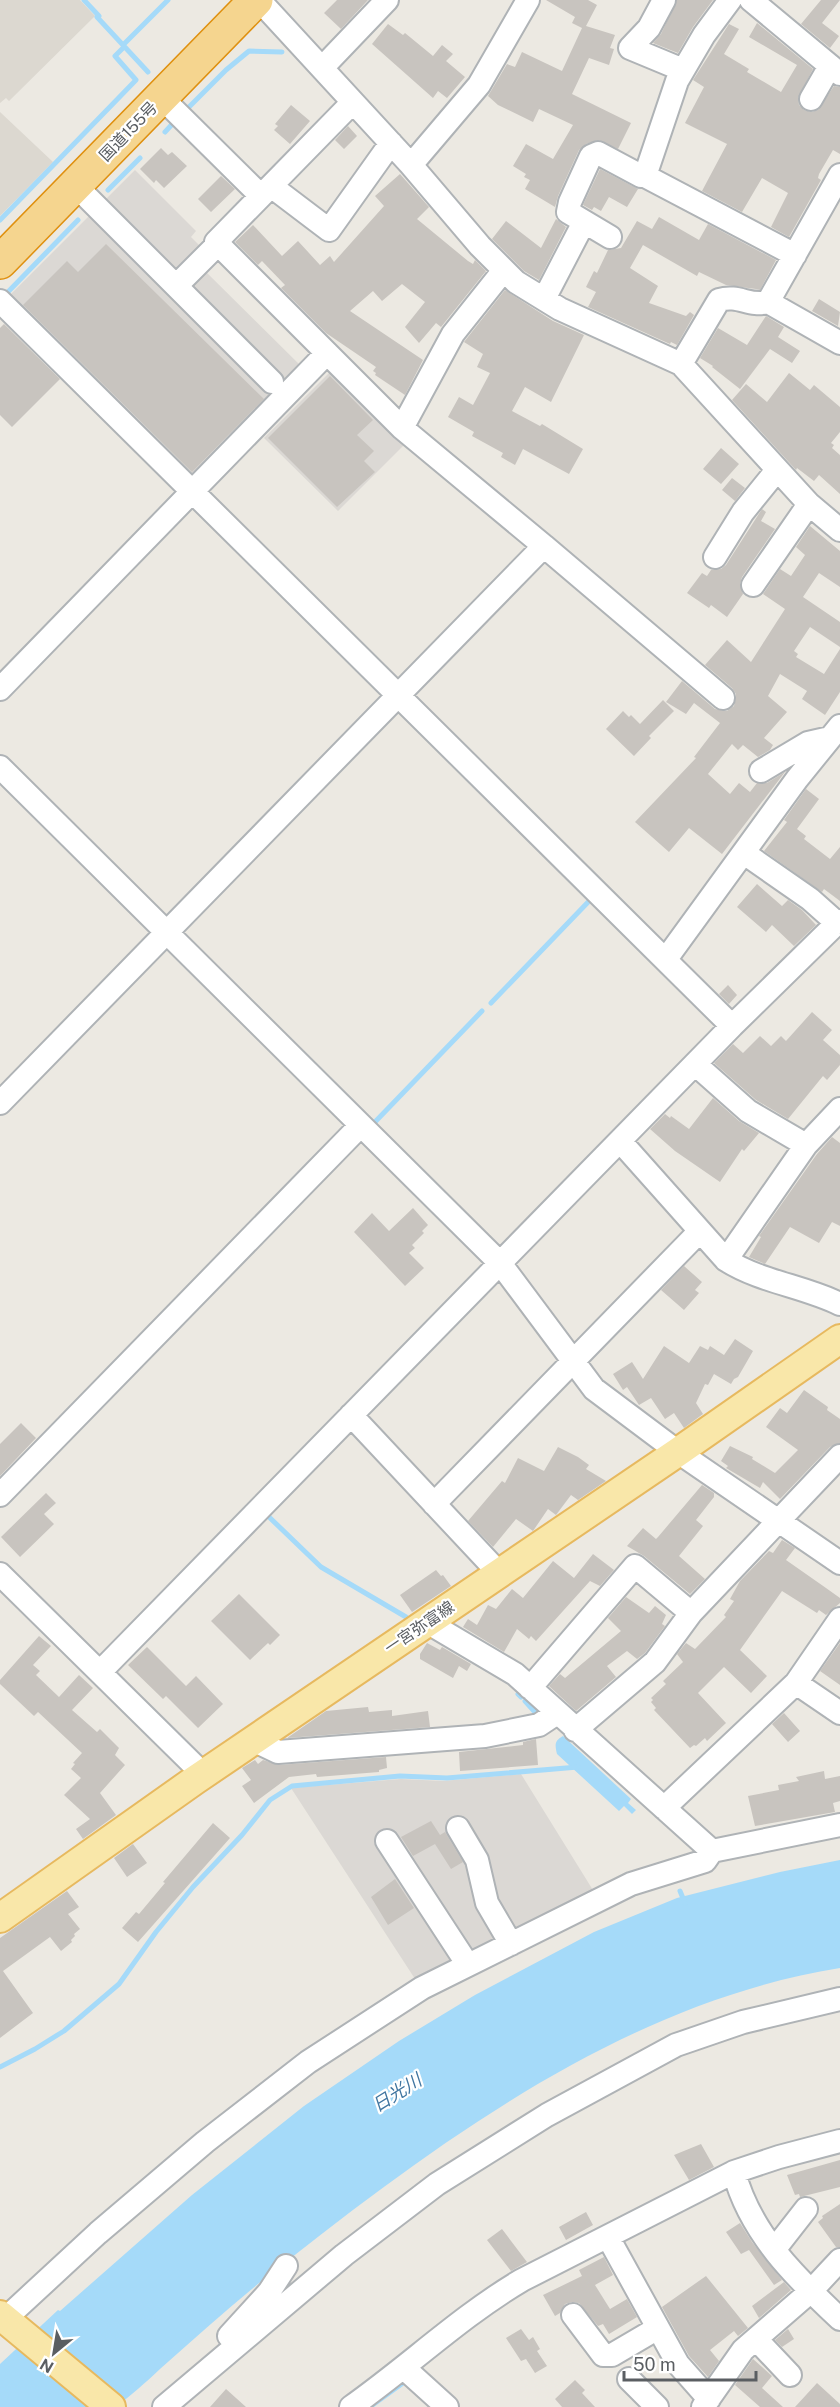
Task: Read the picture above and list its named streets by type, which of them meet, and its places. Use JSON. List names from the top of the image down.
{
  "streets": {
    "highway": ["国道155号"],
    "main road": ["一宮弥富線"]
  },
  "water": ["日光川"],
  "scale_bar": "50 m",
  "north": "bottom left"
}
